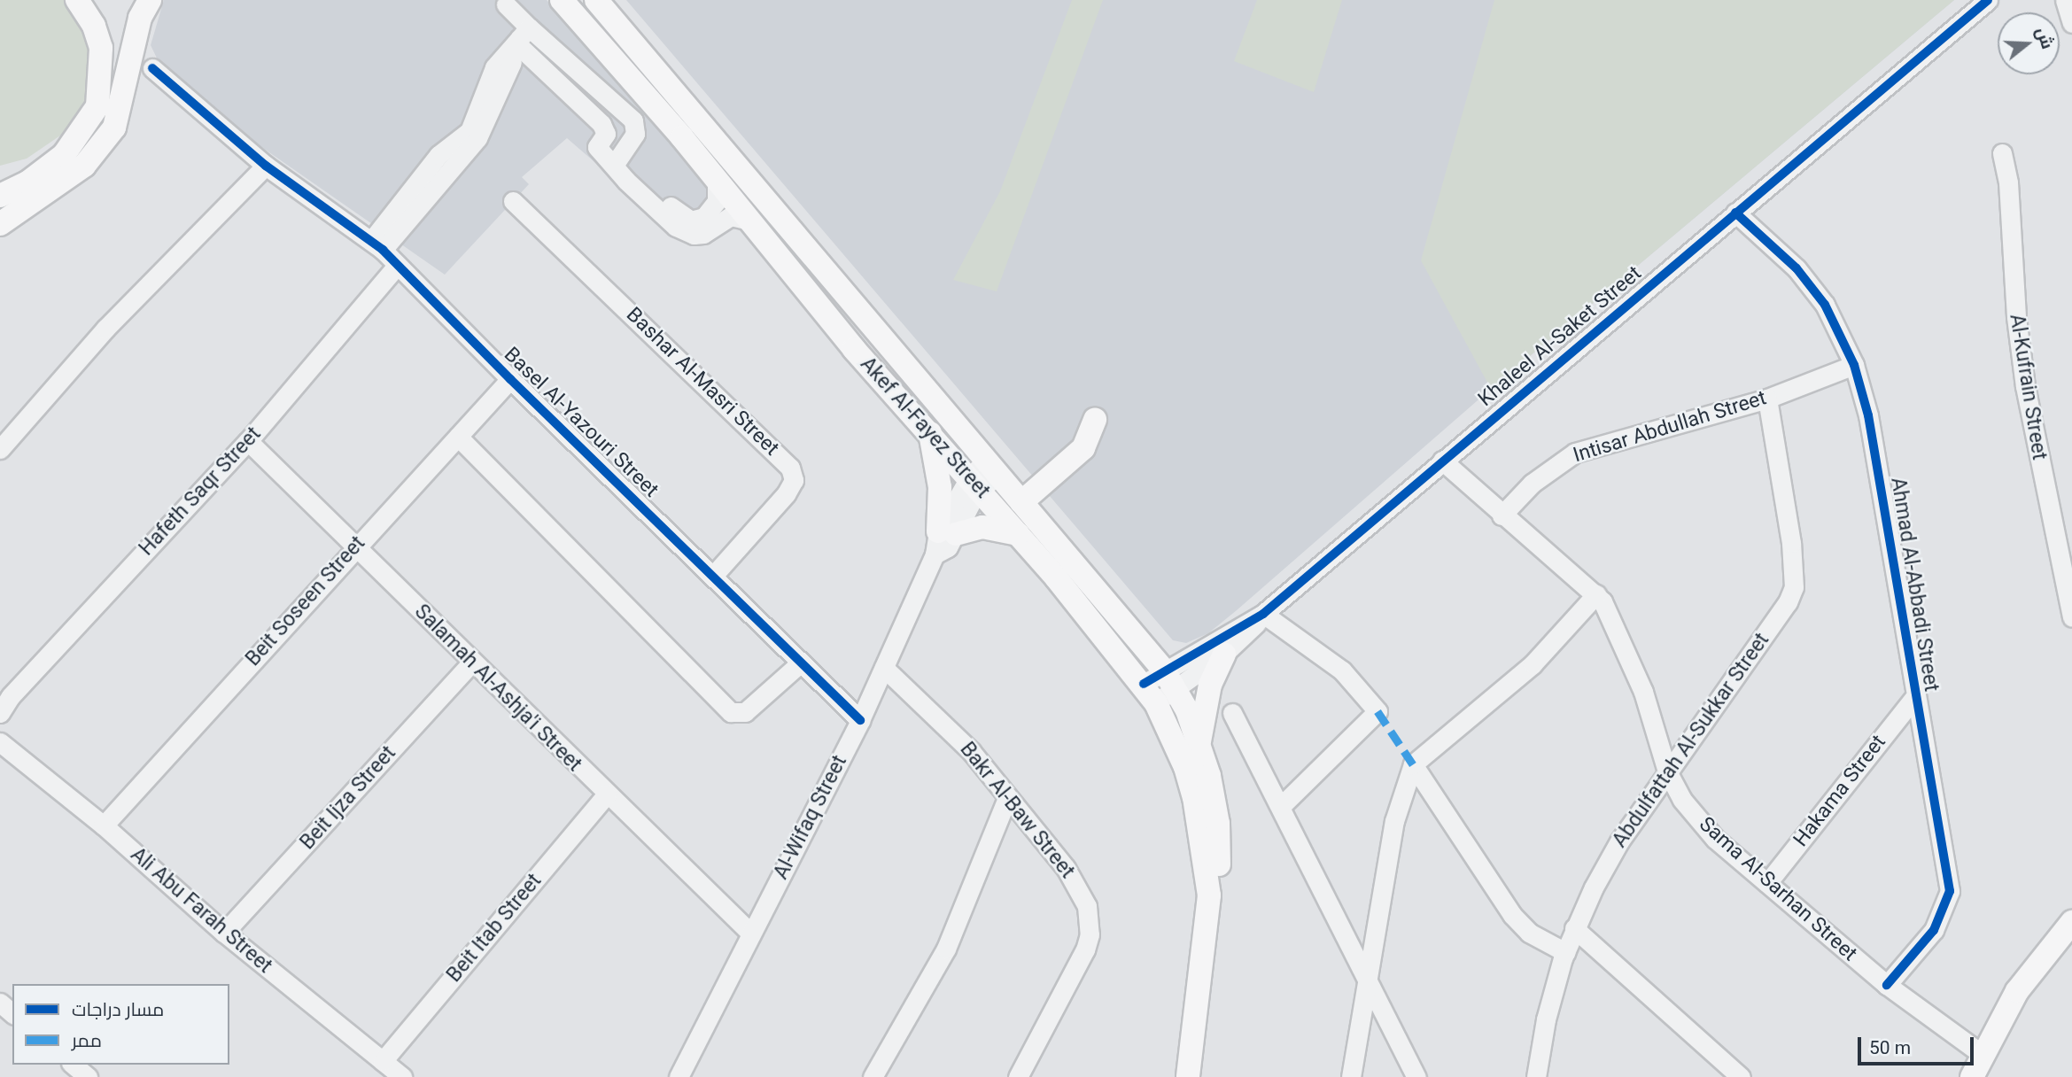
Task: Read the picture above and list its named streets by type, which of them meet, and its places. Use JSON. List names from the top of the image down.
{
  "streets": {
    "main road": ["Akef Al-Fayez Street"],
    "street": [
      "Khaleel Al-Saket Street",
      "Bashar Al-Masri Street",
      "Al-Kufrain Street",
      "Basel Al-Yazouri Street",
      "Intisar Abdullah Street",
      "Hafeth Saqr Street",
      "Ahmad Al-Abbadi Street",
      "Beit Soseen Street",
      "Salamah Al-Ashja'i Street",
      "Abdulfattah Al-Sukkar Street",
      "Hakama Street",
      "Beit Ijza Street",
      "Bakr Al-Baw Street",
      "Al-Wifaq Street",
      "Sama Al-Sarhan Street",
      "Ali Abu Farah Street",
      "Beit Itab Street"
    ]
  },
  "crossings": [
    ["Khaleel Al-Saket Street", "Akef Al-Fayez Street"],
    ["Khaleel Al-Saket Street", "Ahmad Al-Abbadi Street"],
    ["Khaleel Al-Saket Street", "Sama Al-Sarhan Street"],
    ["Bashar Al-Masri Street", "Basel Al-Yazouri Street"],
    ["Basel Al-Yazouri Street", "Hafeth Saqr Street"],
    ["Basel Al-Yazouri Street", "Beit Soseen Street"],
    ["Basel Al-Yazouri Street", "Al-Wifaq Street"],
    ["Intisar Abdullah Street", "Ahmad Al-Abbadi Street"],
    ["Intisar Abdullah Street", "Abdulfattah Al-Sukkar Street"],
    ["Intisar Abdullah Street", "Sama Al-Sarhan Street"],
    ["Akef Al-Fayez Street", "Al-Wifaq Street"],
    ["Hafeth Saqr Street", "Salamah Al-Ashja'i Street"],
    ["Ahmad Al-Abbadi Street", "Hakama Street"],
    ["Ahmad Al-Abbadi Street", "Sama Al-Sarhan Street"],
    ["Beit Soseen Street", "Salamah Al-Ashja'i Street"],
    ["Beit Soseen Street", "Ali Abu Farah Street"],
    ["Salamah Al-Ashja'i Street", "Beit Ijza Street"],
    ["Salamah Al-Ashja'i Street", "Al-Wifaq Street"],
    ["Salamah Al-Ashja'i Street", "Beit Itab Street"],
    ["Abdulfattah Al-Sukkar Street", "Sama Al-Sarhan Street"],
    ["Hakama Street", "Sama Al-Sarhan Street"],
    ["Beit Ijza Street", "Ali Abu Farah Street"],
    ["Bakr Al-Baw Street", "Al-Wifaq Street"],
    ["Ali Abu Farah Street", "Beit Itab Street"]
  ],
  "legend": ["مسار دراجات", "ممر"],
  "scale_bar": "50 m",
  "north": "right"
}
